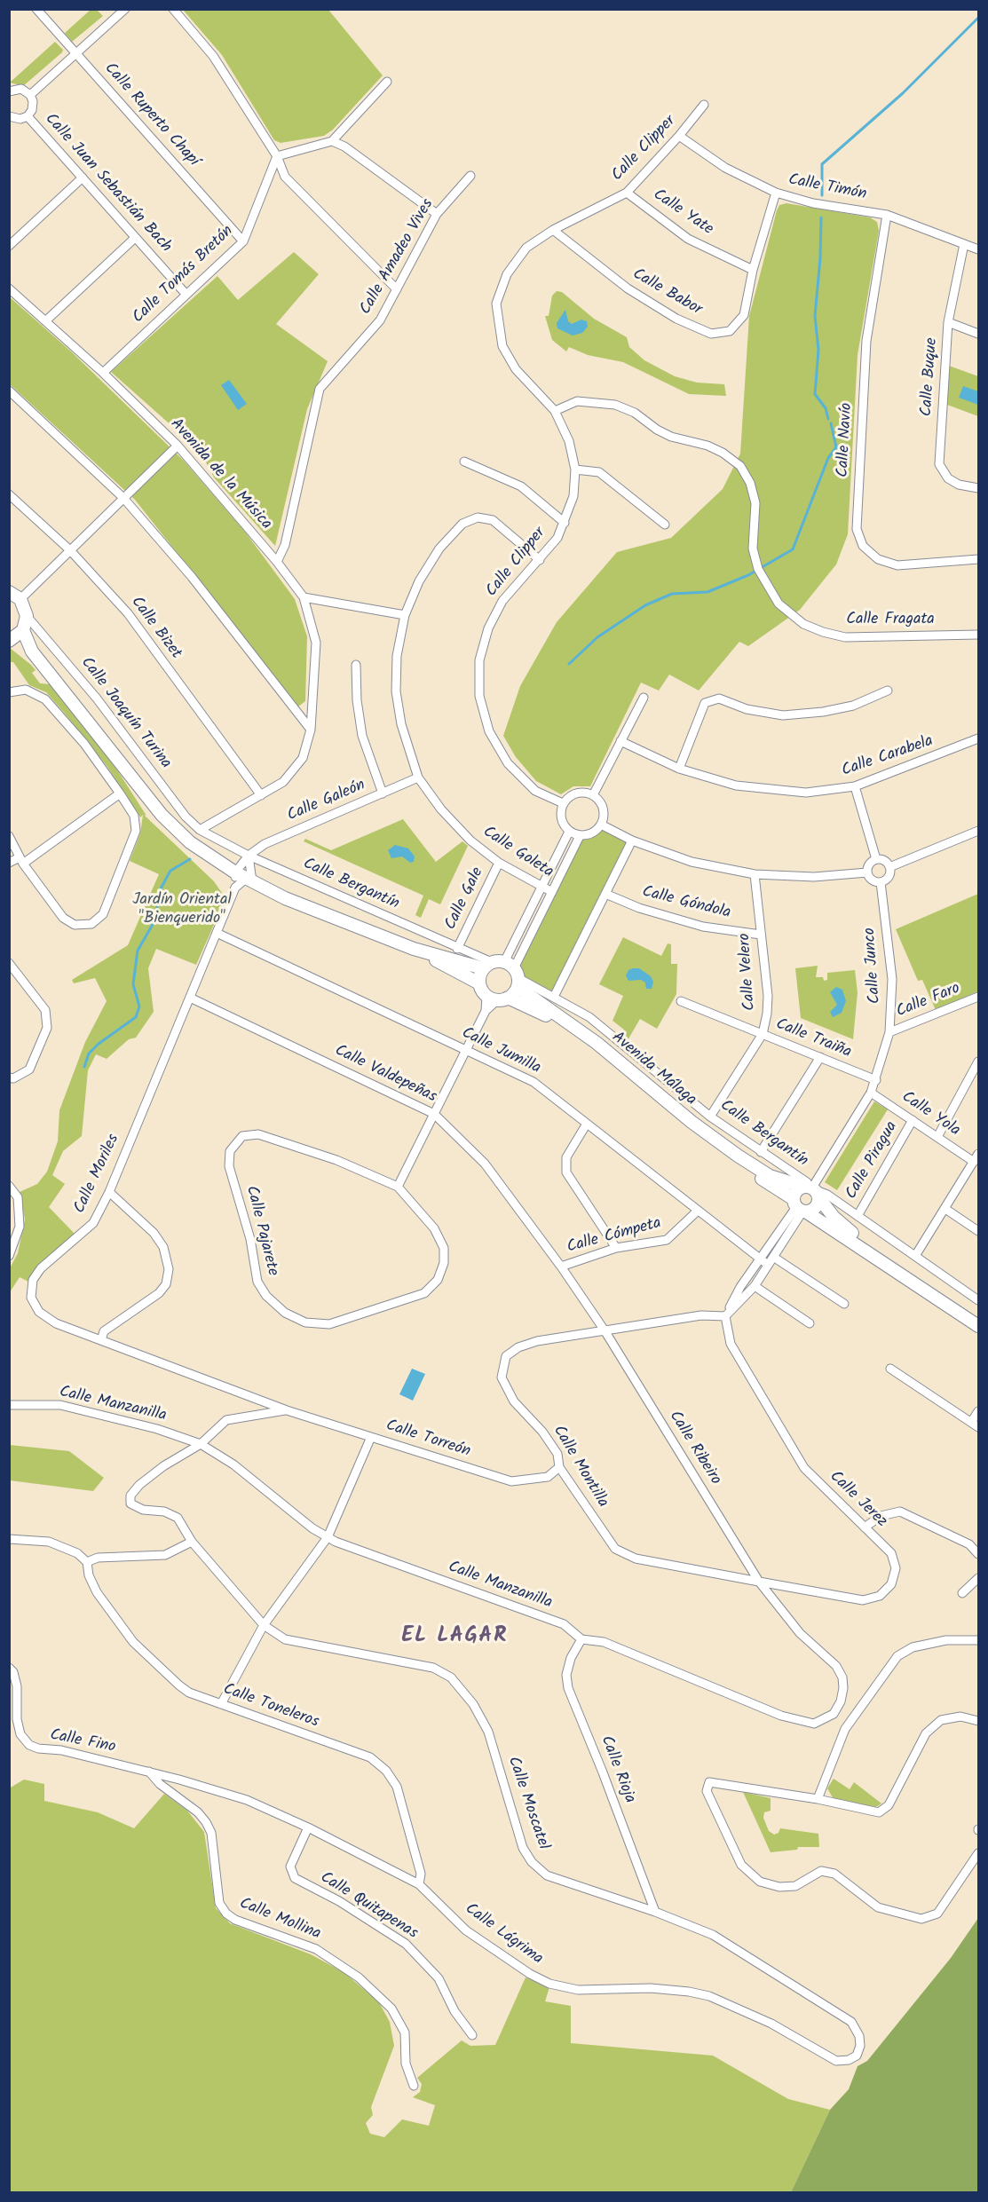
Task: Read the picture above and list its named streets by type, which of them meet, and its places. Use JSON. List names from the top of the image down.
{
  "streets": {
    "street": [
      "Calle Ruperto Chapí",
      "Calle Clipper",
      "Calle Juan Sebastián Bach",
      "Calle Timón",
      "Calle Yate",
      "Calle Amadeo Vives",
      "Calle Tomás Bretón",
      "Calle Babor",
      "Calle Buque",
      "Calle Navío",
      "Avenida de la Música",
      "Calle Fragata",
      "Calle Bizet",
      "Calle Joaquín Turina",
      "Calle Carabela",
      "Calle Galeón",
      "Calle Goleta",
      "Calle Bergantín",
      "Calle Gale",
      "Calle Góndola",
      "Calle Junco",
      "Calle Velero",
      "Calle Faro",
      "Calle Traiña",
      "Calle Jumilla",
      "Avenida Málaga",
      "Calle Valdepeñas",
      "Calle Yola",
      "Calle Piragua",
      "Calle Moriles",
      "Calle Pajarete",
      "Calle Cómpeta",
      "Calle Manzanilla",
      "Calle Torreón",
      "Calle Ribeiro",
      "Calle Montilla",
      "Calle Jerez",
      "Calle Toneleros",
      "Calle Fino",
      "Calle Rioja",
      "Calle Moscatel",
      "Calle Quitapenas",
      "Calle Mollina",
      "Calle Lágrima"
    ]
  },
  "crossings": [
    ["Calle Ruperto Chapí", "Calle Tomás Bretón"],
    ["Calle Clipper", "Calle Timón"],
    ["Calle Clipper", "Calle Yate"],
    ["Calle Clipper", "Calle Babor"],
    ["Calle Clipper", "Calle Fragata"],
    ["Calle Clipper", "Calle Goleta"],
    ["Calle Juan Sebastián Bach", "Calle Tomás Bretón"],
    ["Calle Timón", "Calle Babor"],
    ["Calle Timón", "Calle Buque"],
    ["Calle Timón", "Calle Navío"],
    ["Calle Yate", "Calle Babor"],
    ["Calle Amadeo Vives", "Avenida de la Música"],
    ["Calle Tomás Bretón", "Avenida de la Música"],
    ["Avenida de la Música", "Calle Bizet"],
    ["Avenida de la Música", "Calle Joaquín Turina"],
    ["Avenida de la Música", "Calle Bergantín"],
    ["Calle Joaquín Turina", "Calle Bergantín"],
    ["Calle Galeón", "Calle Goleta"],
    ["Calle Galeón", "Calle Bergantín"],
    ["Calle Galeón", "Calle Moriles"],
    ["Calle Goleta", "Calle Gale"],
    ["Calle Bergantín", "Calle Gale"],
    ["Calle Bergantín", "Calle Junco"],
    ["Calle Bergantín", "Calle Velero"],
    ["Calle Bergantín", "Avenida Málaga"],
    ["Calle Bergantín", "Calle Piragua"],
    ["Calle Góndola", "Calle Velero"],
    ["Calle Junco", "Calle Faro"],
    ["Calle Junco", "Calle Traiña"],
    ["Calle Junco", "Calle Yola"],
    ["Calle Velero", "Calle Traiña"],
    ["Calle Jumilla", "Calle Moriles"],
    ["Calle Jumilla", "Calle Cómpeta"],
    ["Calle Valdepeñas", "Calle Moriles"],
    ["Calle Valdepeñas", "Calle Cómpeta"],
    ["Calle Valdepeñas", "Calle Ribeiro"],
    ["Calle Valdepeñas", "Calle Montilla"],
    ["Calle Yola", "Calle Piragua"],
    ["Calle Moriles", "Calle Torreón"],
    ["Calle Manzanilla", "Calle Ribeiro"],
    ["Calle Manzanilla", "Calle Montilla"],
    ["Calle Manzanilla", "Calle Jerez"],
    ["Calle Manzanilla", "Calle Rioja"],
    ["Calle Manzanilla", "Calle Moscatel"],
    ["Calle Torreón", "Calle Montilla"],
    ["Calle Ribeiro", "Calle Montilla"],
    ["Calle Ribeiro", "Calle Jerez"],
    ["Calle Montilla", "Calle Jerez"],
    ["Calle Toneleros", "Calle Lágrima"],
    ["Calle Fino", "Calle Mollina"],
    ["Calle Fino", "Calle Lágrima"],
    ["Calle Rioja", "Calle Moscatel"],
    ["Calle Moscatel", "Calle Lágrima"],
    ["Calle Quitapenas", "Calle Lágrima"],
    ["Calle Mollina", "Calle Lágrima"]
  ],
  "districts": ["EL LAGAR"],
  "parks": ["Jardín Oriental \"Bienquerido\""]
}
